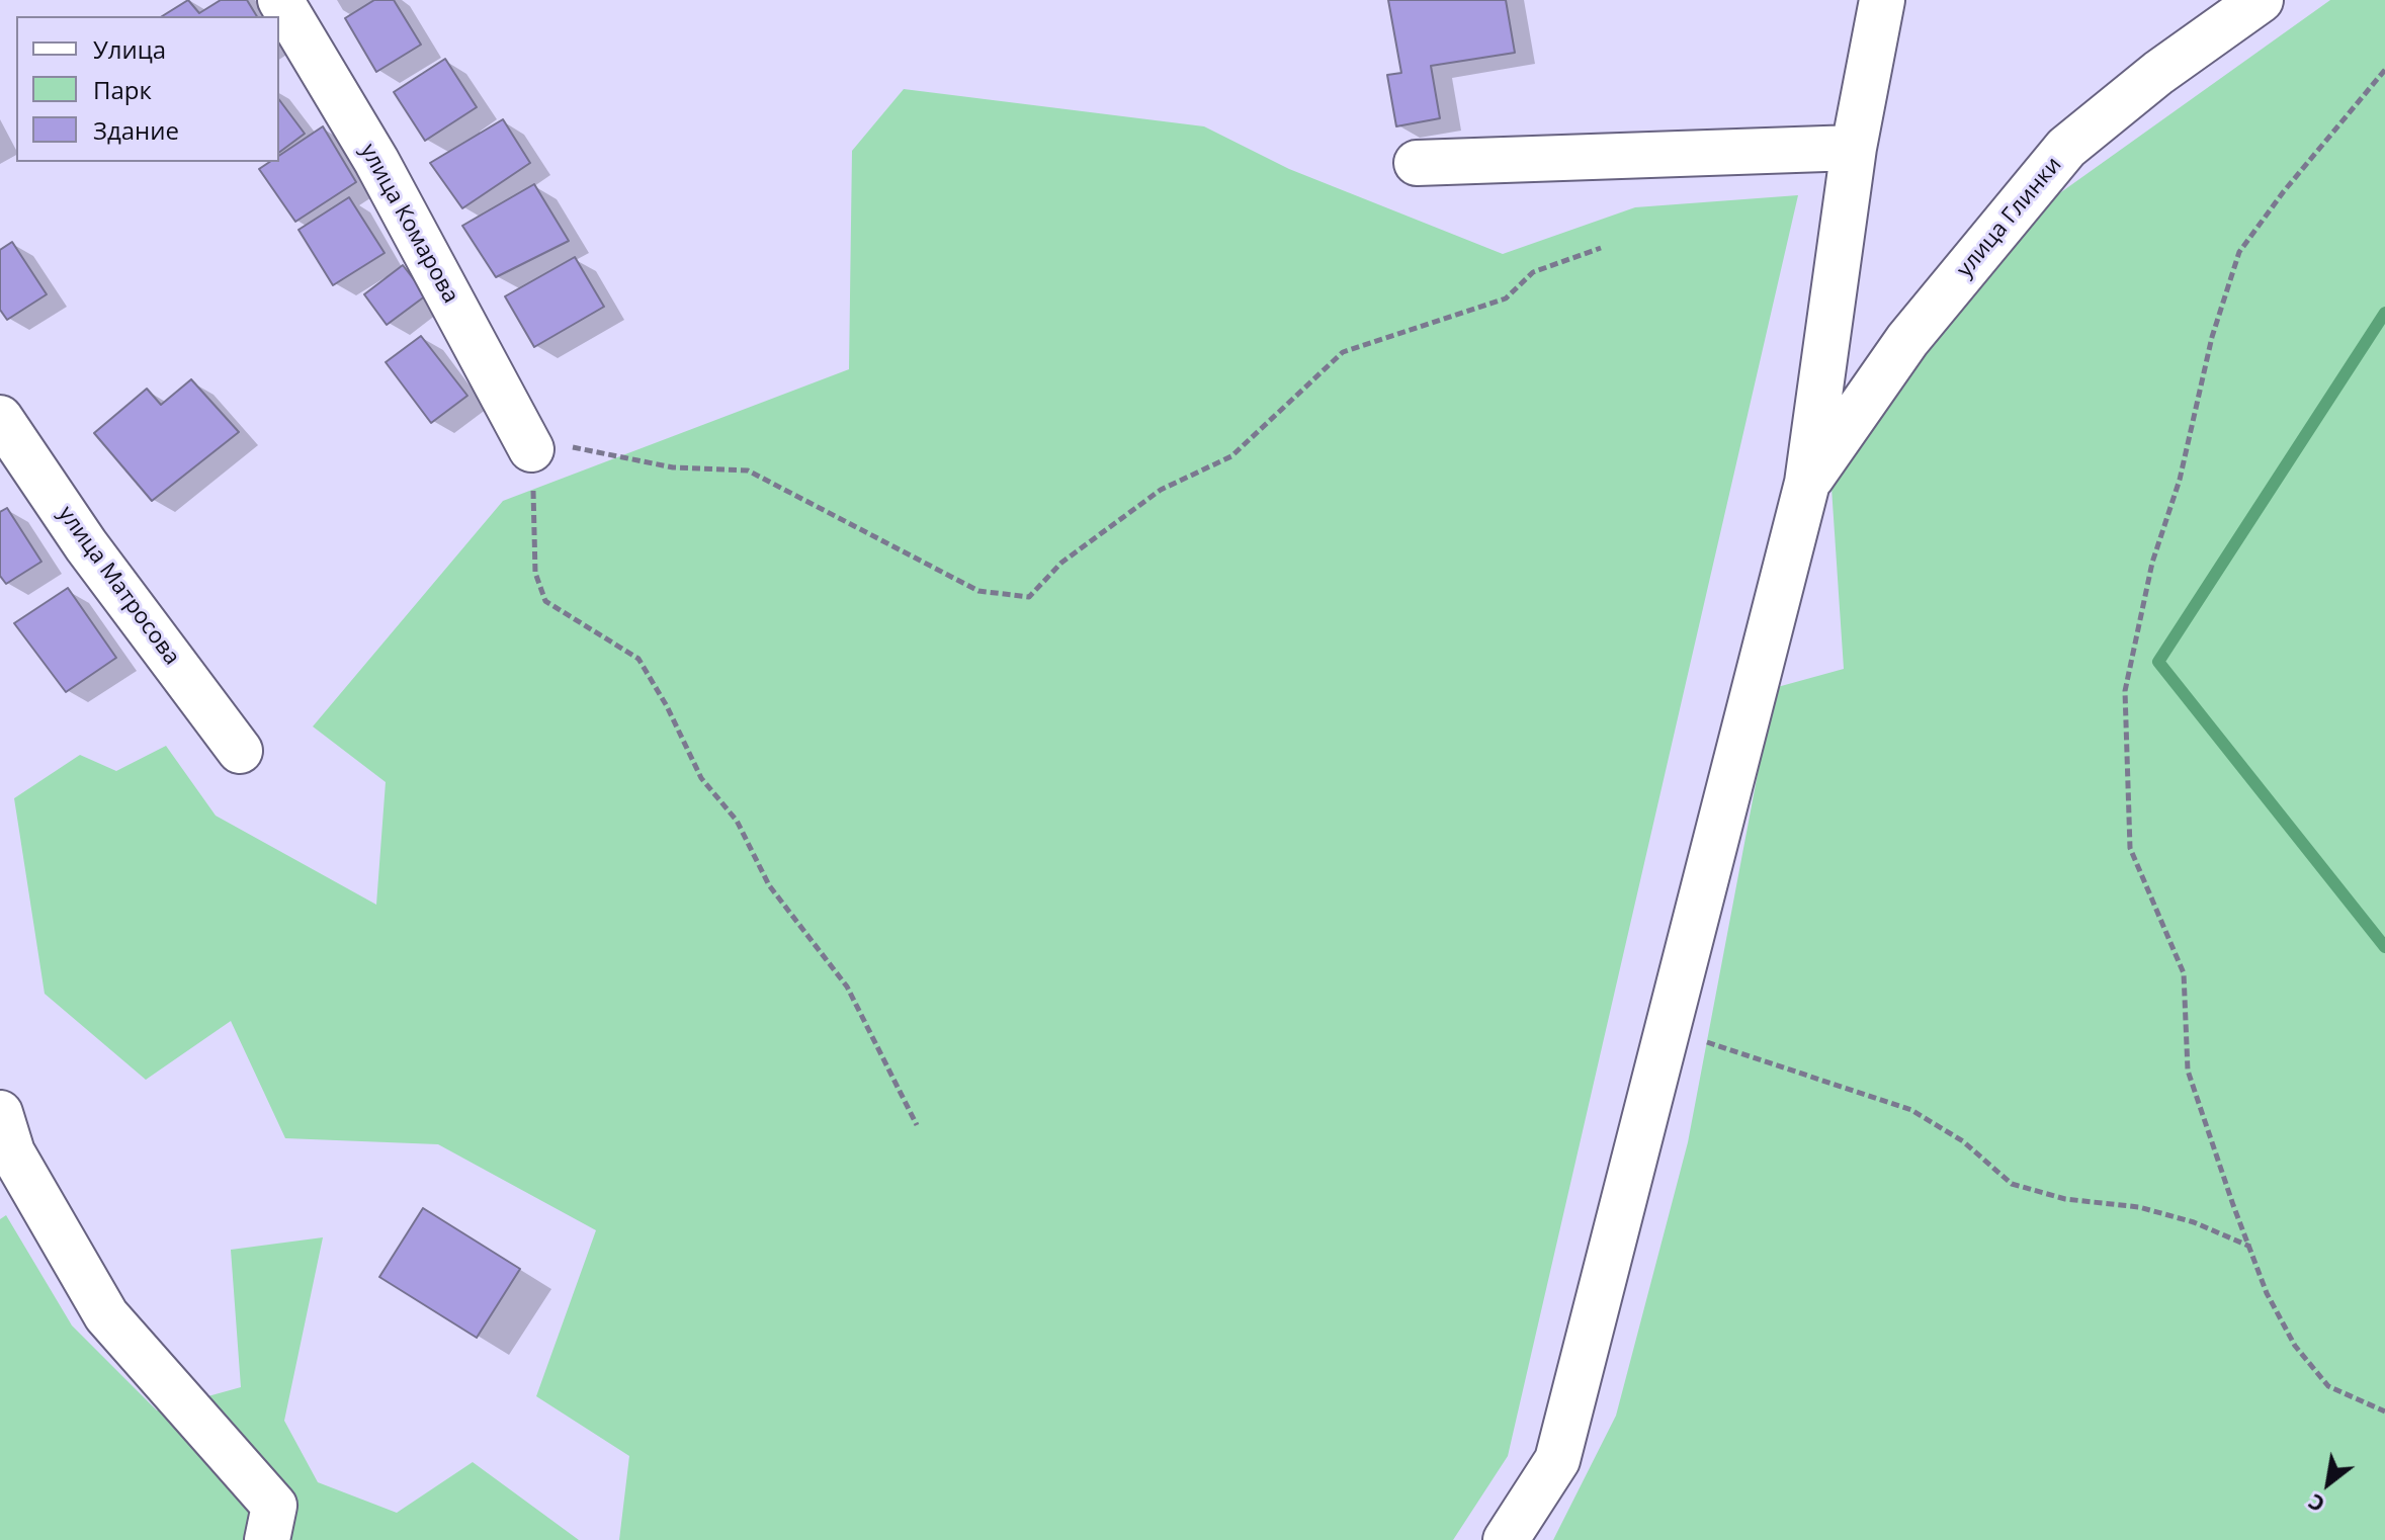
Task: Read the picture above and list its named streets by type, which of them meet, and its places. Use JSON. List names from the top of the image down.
{
  "streets": {
    "street": ["улица Глинки", "улица Комарова", "улица Матросова"]
  },
  "legend": ["Улица", "Парк", "Здание"],
  "north": "bottom left"
}
